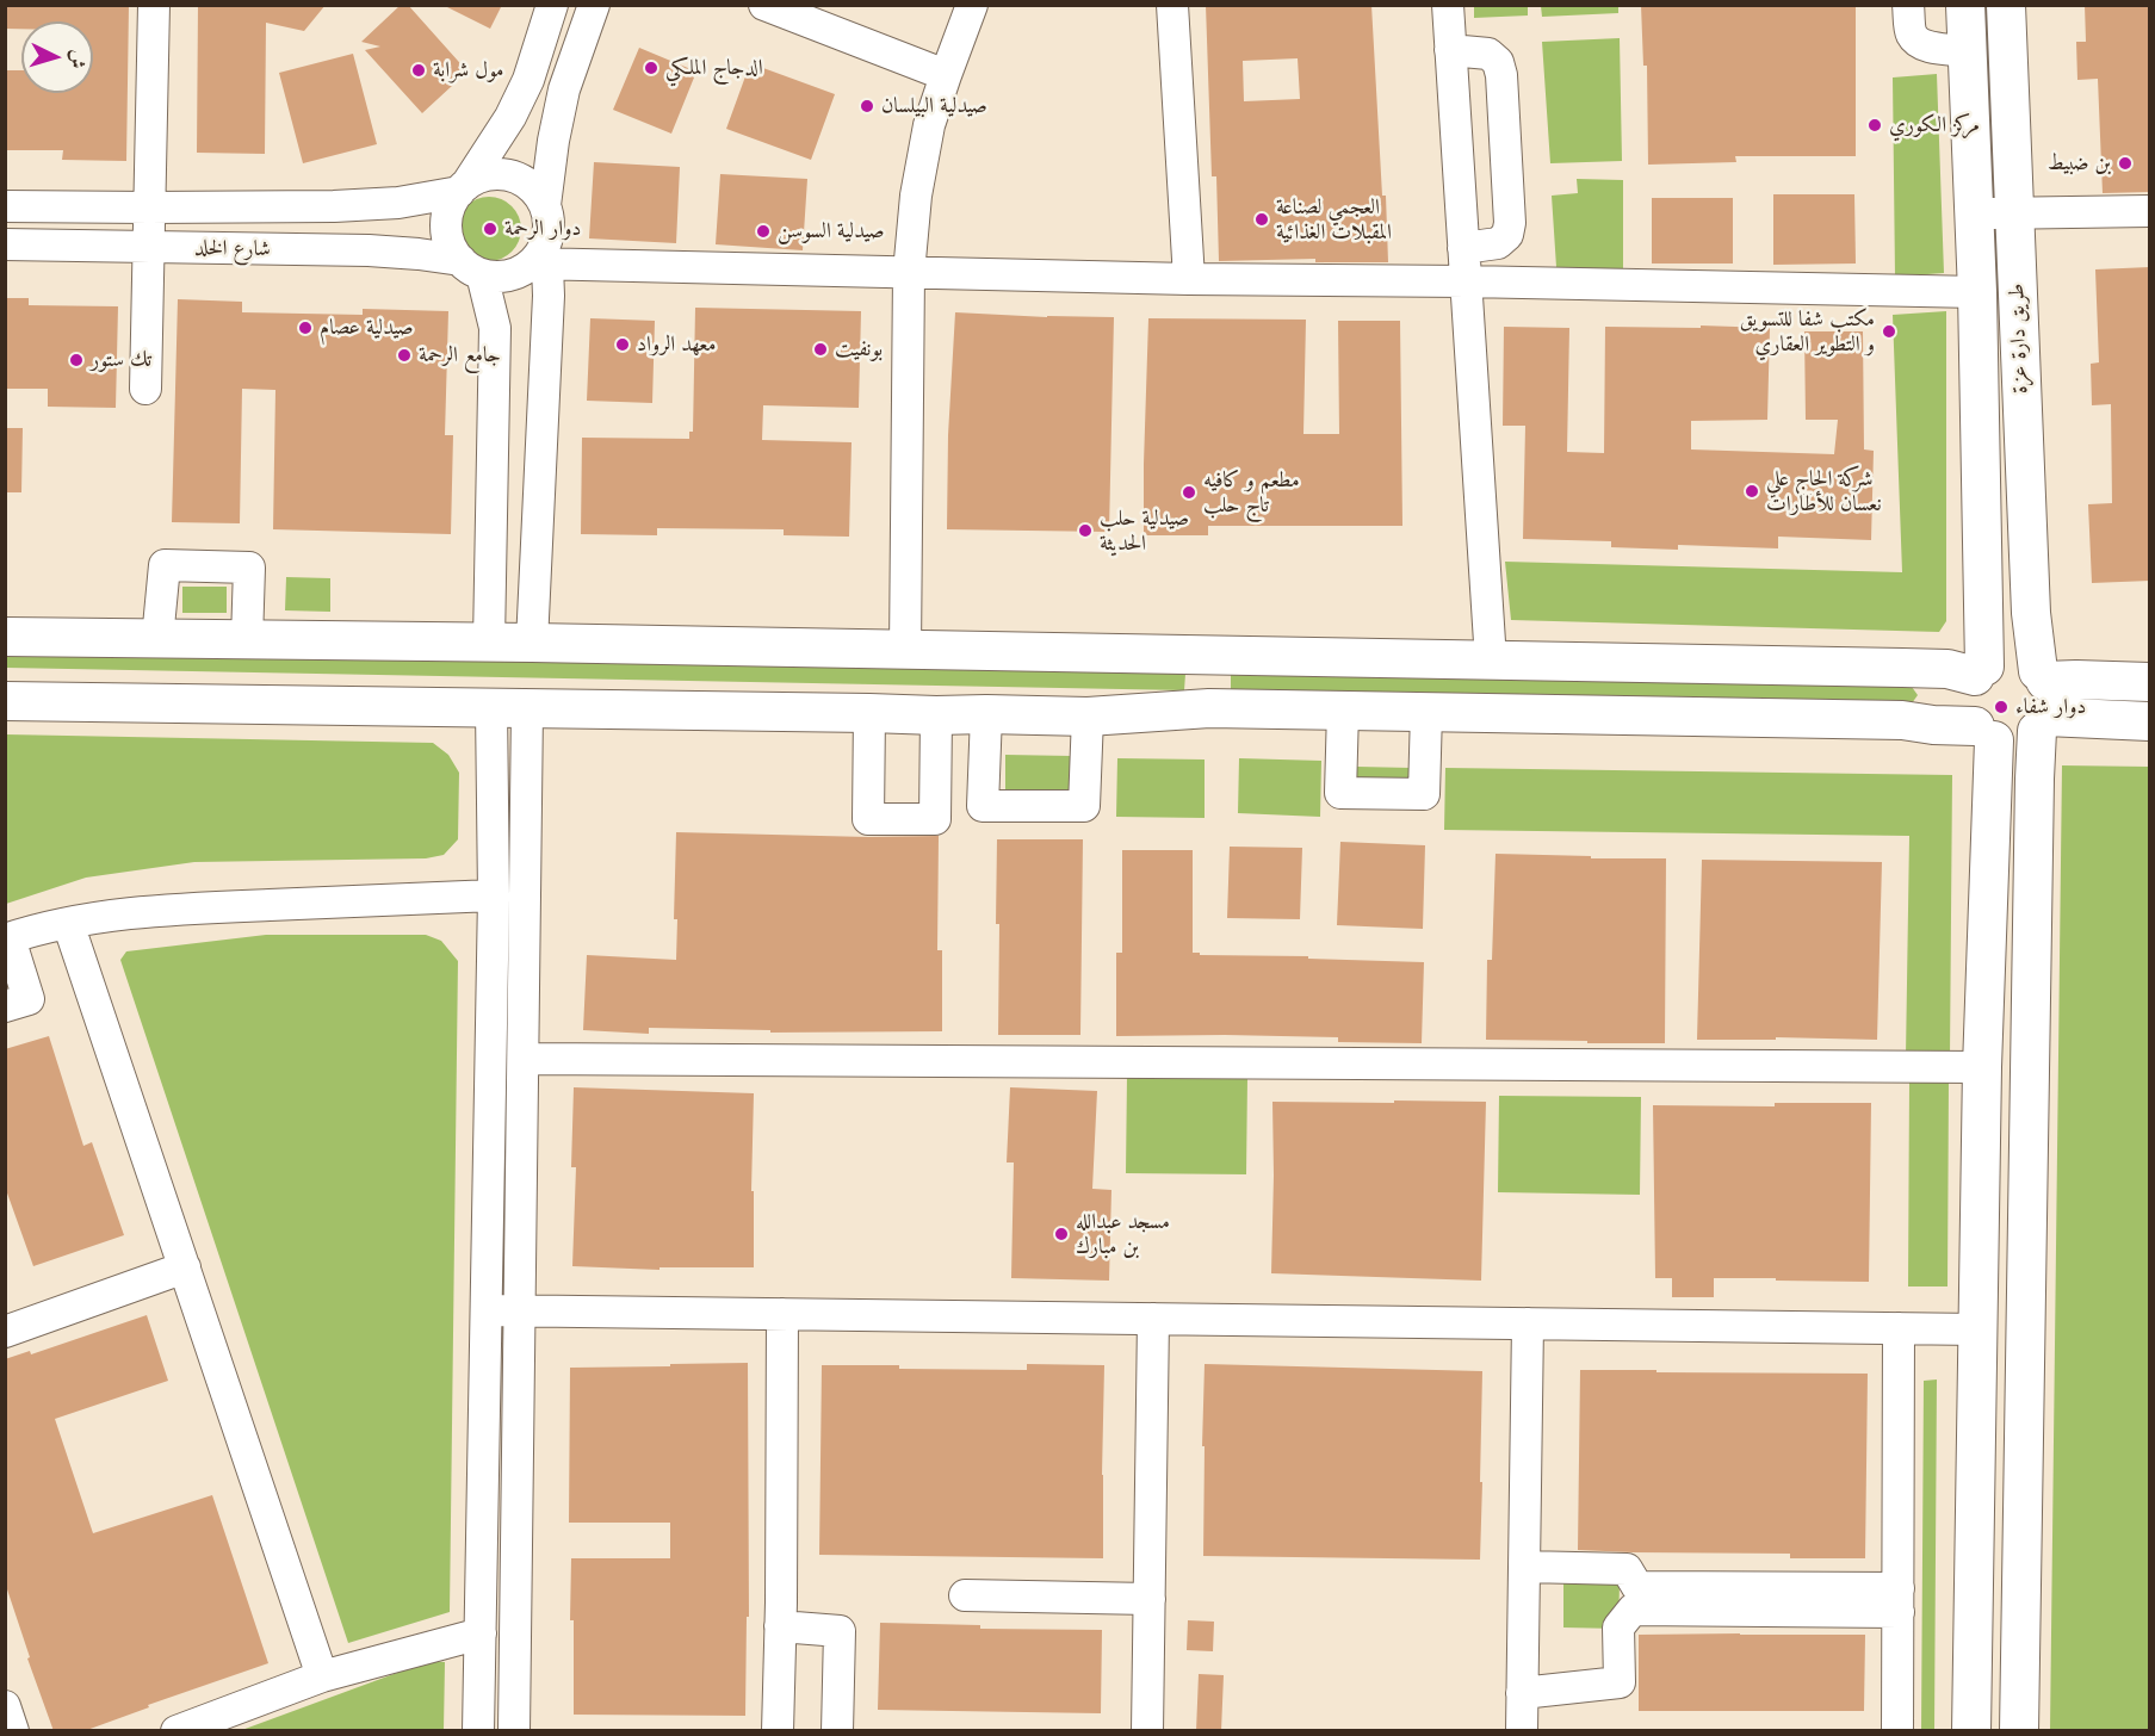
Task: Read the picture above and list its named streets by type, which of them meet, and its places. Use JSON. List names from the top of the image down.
{
  "streets": {
    "main road": ["طريق دارة عزة"],
    "street": ["شارع الخلد"]
  },
  "places": [
    "الدجاج الملكي",
    "مول شرابة",
    "صيدلية البيلسان",
    "مركز الكوري",
    "بن ضبيط",
    "العجمي لصناعة المقبلات الغذائية",
    "دوار الرحمة",
    "صيدلية السوسن",
    "صيدلية عصام",
    "مكتب شفا للتسويق و التطوير العقاري",
    "معهد الرواد",
    "بونفيت",
    "جامع الرحمة",
    "تك ستور",
    "شركة الحاج علي نعسان للأطارات",
    "مطعم و كافيه تاج حلب",
    "صيدلية حلب الحديثة",
    "دوار شفاء",
    "مسجد عبدالله بن مبارك"
  ],
  "north": "right"
}
